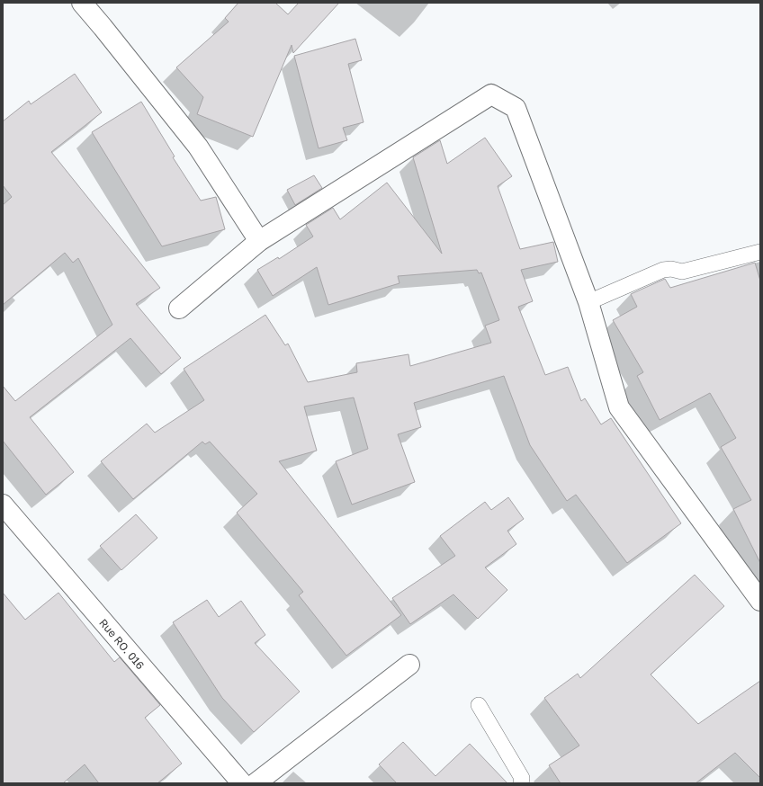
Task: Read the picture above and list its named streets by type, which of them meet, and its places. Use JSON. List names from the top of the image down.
{
  "streets": {
    "street": ["Rue RO. 016"]
  }
}
